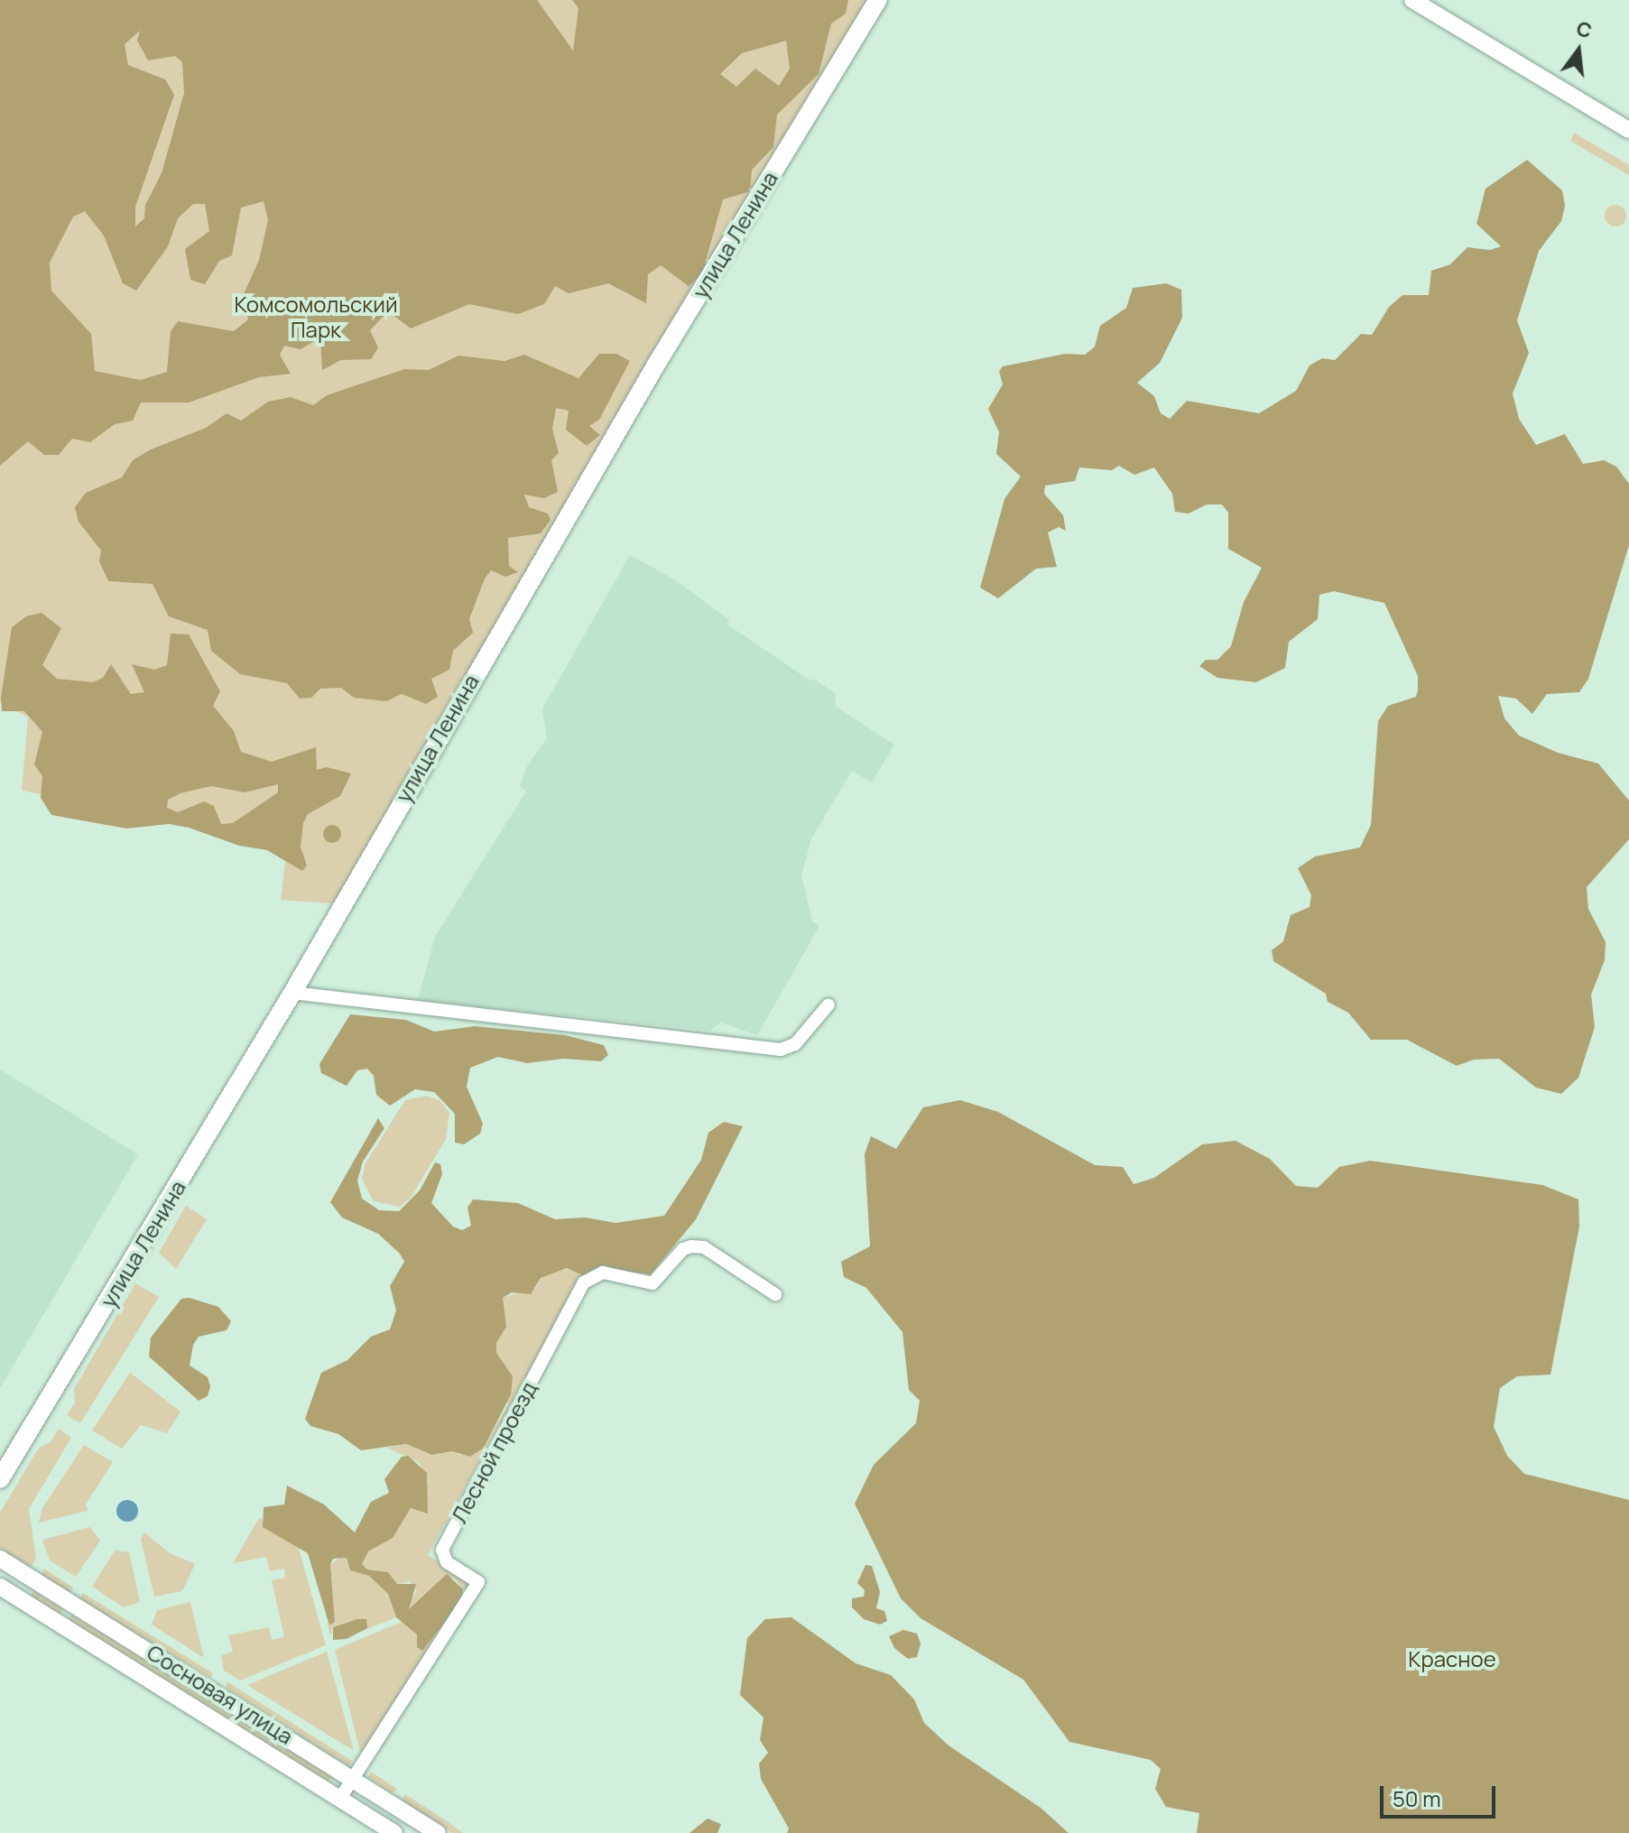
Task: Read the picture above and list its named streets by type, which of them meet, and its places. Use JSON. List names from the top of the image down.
{
  "streets": {
    "main road": ["улица Ленина"],
    "street": ["Лесной проезд", "Сосновая улица"]
  },
  "crossings": [
    ["Лесной проезд", "Сосновая улица"]
  ],
  "parks": ["Комсомольский Парк", "Красное"],
  "scale_bar": "50 m",
  "north": "top"
}
